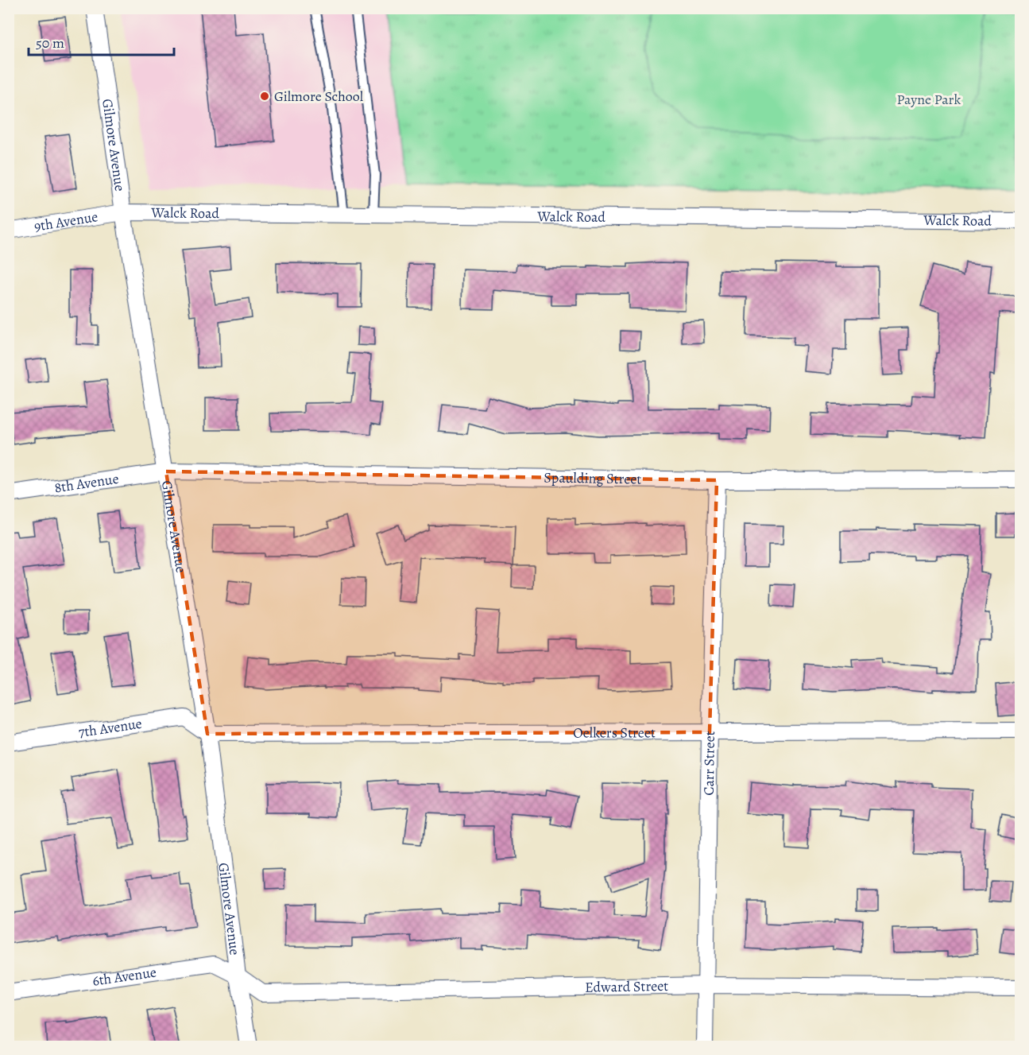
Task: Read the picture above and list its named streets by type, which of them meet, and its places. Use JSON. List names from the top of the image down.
{
  "streets": {
    "street": [
      "Gilmore Avenue",
      "Walck Road",
      "9th Avenue",
      "Spaulding Street",
      "8th Avenue",
      "7th Avenue",
      "Oelkers Street",
      "Carr Street",
      "6th Avenue",
      "Edward Street"
    ]
  },
  "crossings": [
    ["Gilmore Avenue", "Walck Road"],
    ["Gilmore Avenue", "9th Avenue"],
    ["Gilmore Avenue", "Spaulding Street"],
    ["Gilmore Avenue", "8th Avenue"],
    ["Gilmore Avenue", "7th Avenue"],
    ["Gilmore Avenue", "Oelkers Street"],
    ["Gilmore Avenue", "6th Avenue"],
    ["Gilmore Avenue", "Edward Street"],
    ["Walck Road", "9th Avenue"],
    ["Spaulding Street", "8th Avenue"],
    ["Spaulding Street", "Carr Street"],
    ["7th Avenue", "Oelkers Street"],
    ["Oelkers Street", "Carr Street"],
    ["Carr Street", "Edward Street"],
    ["6th Avenue", "Edward Street"]
  ],
  "parks": ["Payne Park"],
  "places": ["Gilmore School"],
  "scale_bar": "50 m"
}
